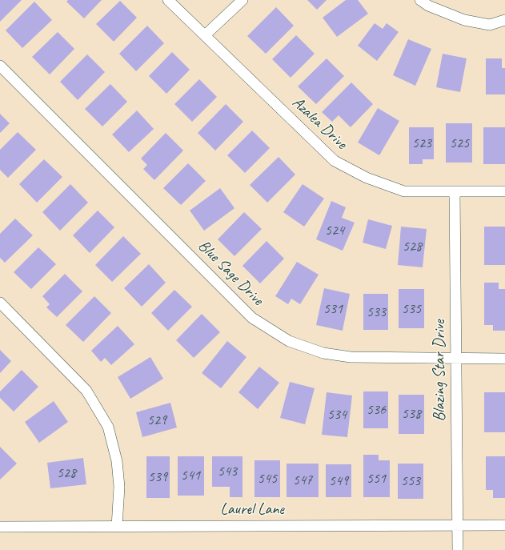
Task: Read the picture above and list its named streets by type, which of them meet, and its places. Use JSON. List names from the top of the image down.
{
  "streets": {
    "street": [
      "Azalea Drive",
      "Blue Sage Drive",
      "Blazing Star Drive",
      "Laurel Lane"
    ]
  },
  "crossings": [
    ["Azalea Drive", "Blazing Star Drive"],
    ["Blue Sage Drive", "Blazing Star Drive"],
    ["Blazing Star Drive", "Laurel Lane"]
  ],
  "house_numbers": [
    "523",
    "525",
    "524",
    "528",
    "531",
    "535",
    "533",
    "536",
    "538",
    "534",
    "529",
    "543",
    "528",
    "541",
    "539",
    "545",
    "551",
    "547",
    "549",
    "553"
  ]
}
